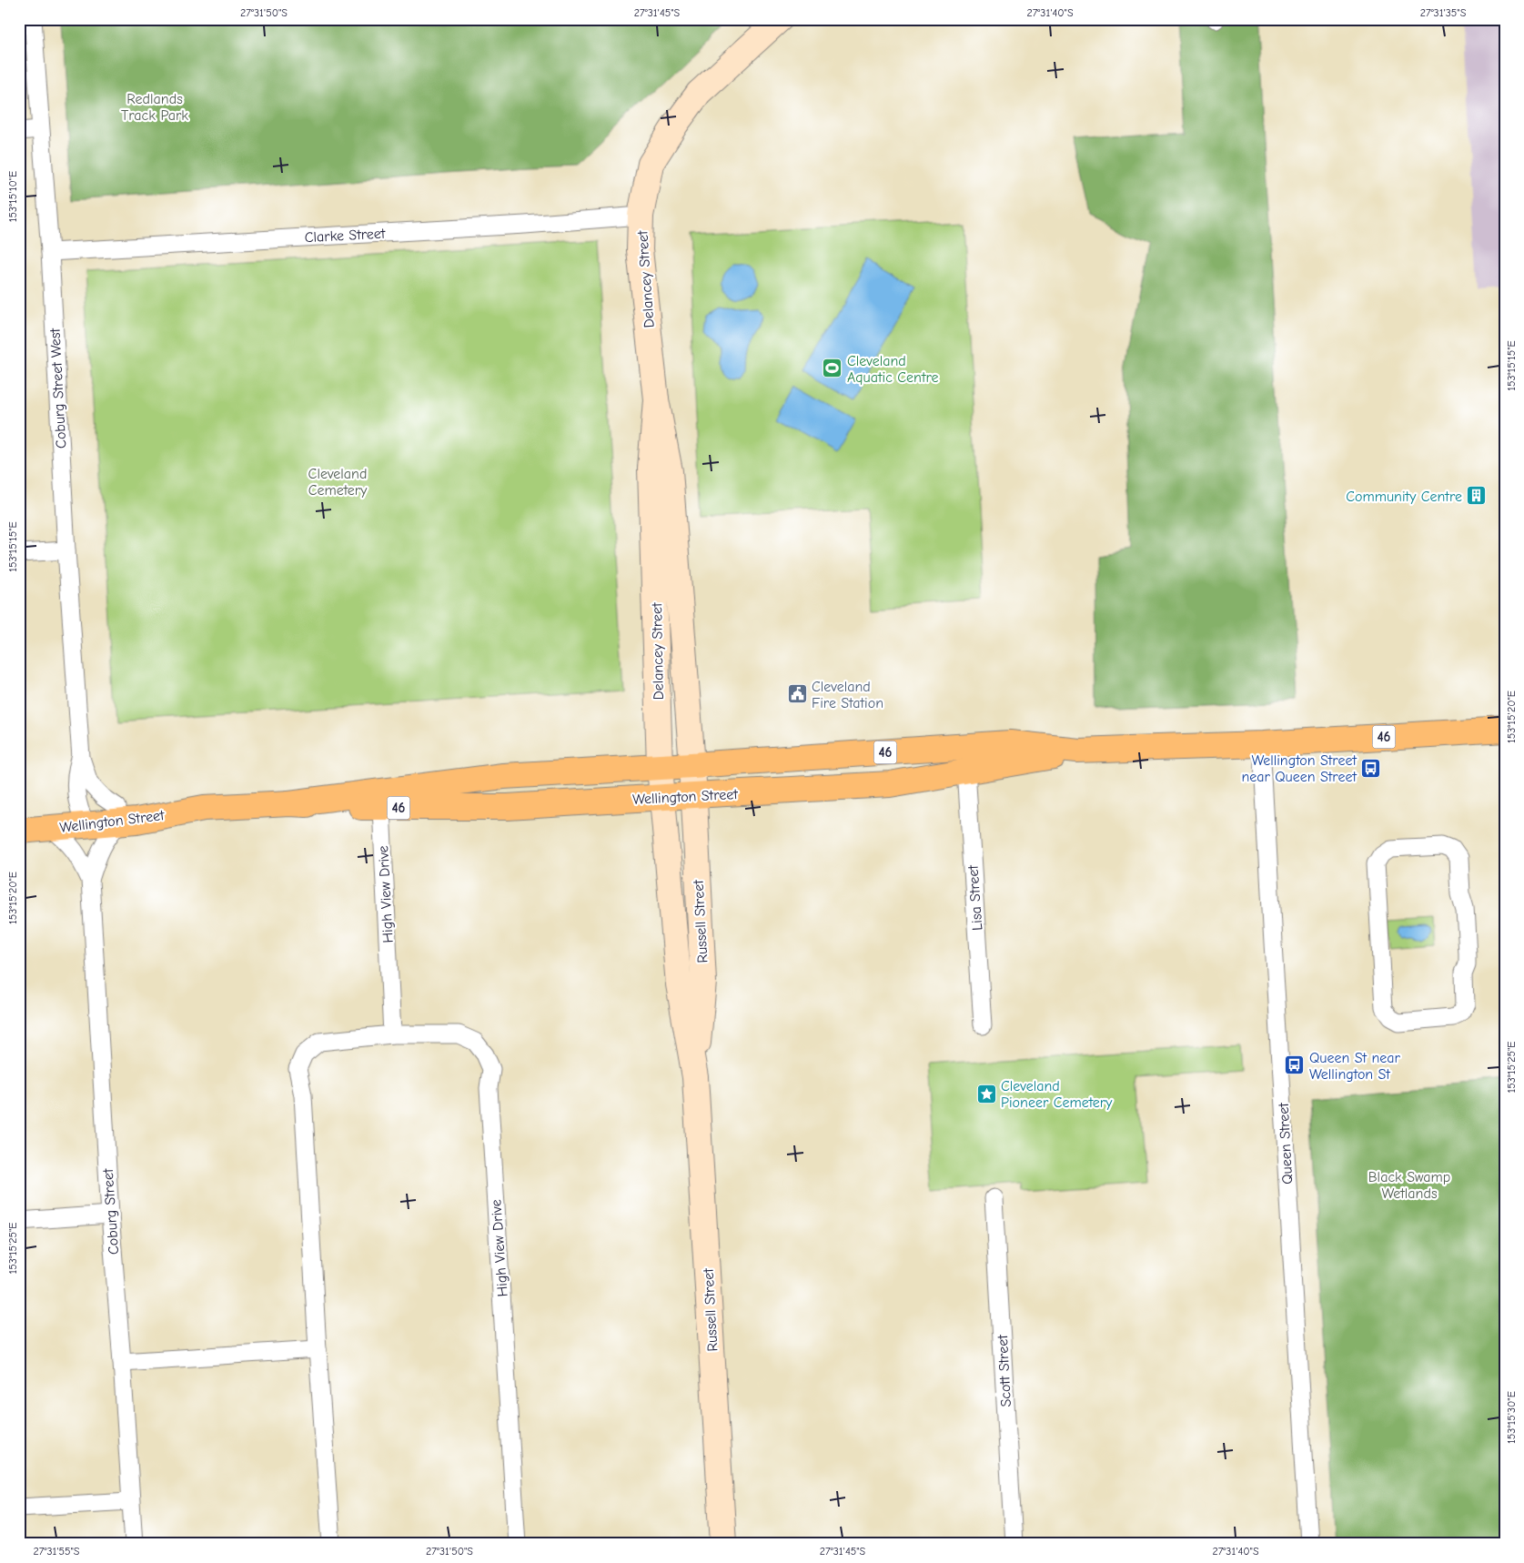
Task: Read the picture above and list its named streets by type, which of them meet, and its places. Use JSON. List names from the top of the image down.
{
  "streets": {
    "main road": [
      "Delancey Street",
      "46",
      "Wellington Street",
      "Russell Street"
    ],
    "street": [
      "Clarke Street",
      "Coburg Street West",
      "High View Drive",
      "Lisa Street",
      "Queen Street",
      "Coburg Street",
      "Scott Street"
    ]
  },
  "crossings": [
    ["Clarke Street", "Delancey Street"],
    ["Clarke Street", "Coburg Street West"],
    ["Delancey Street", "Wellington Street"],
    ["Delancey Street", "Russell Street"],
    ["Coburg Street West", "Wellington Street"],
    ["Coburg Street West", "Coburg Street"],
    ["Wellington Street", "High View Drive"],
    ["Wellington Street", "Lisa Street"],
    ["Wellington Street", "Russell Street"],
    ["Wellington Street", "Queen Street"],
    ["Wellington Street", "Coburg Street"]
  ],
  "parks": ["Redlands Track Park", "Cleveland Cemetery", "Black Swamp Wetlands"],
  "places": {
    "sports": ["Cleveland Aquatic Centre"],
    "building": ["Community Centre"],
    "public building": ["Cleveland Fire Station"],
    "bus stop": ["Wellington Street near Queen Street", "Queen St near Wellington St"],
    "place": ["Cleveland Pioneer Cemetery"]
  },
  "coordinates": [
    "27°31'50\"S",
    "27°31'45\"S",
    "27°31'40\"S",
    "27°31'35\"S",
    "153°15'10\"E",
    "153°15'15\"E",
    "153°15'20\"E",
    "153°15'25\"E",
    "153°15'30\"E",
    "27°31'55\"S"
  ]
}
